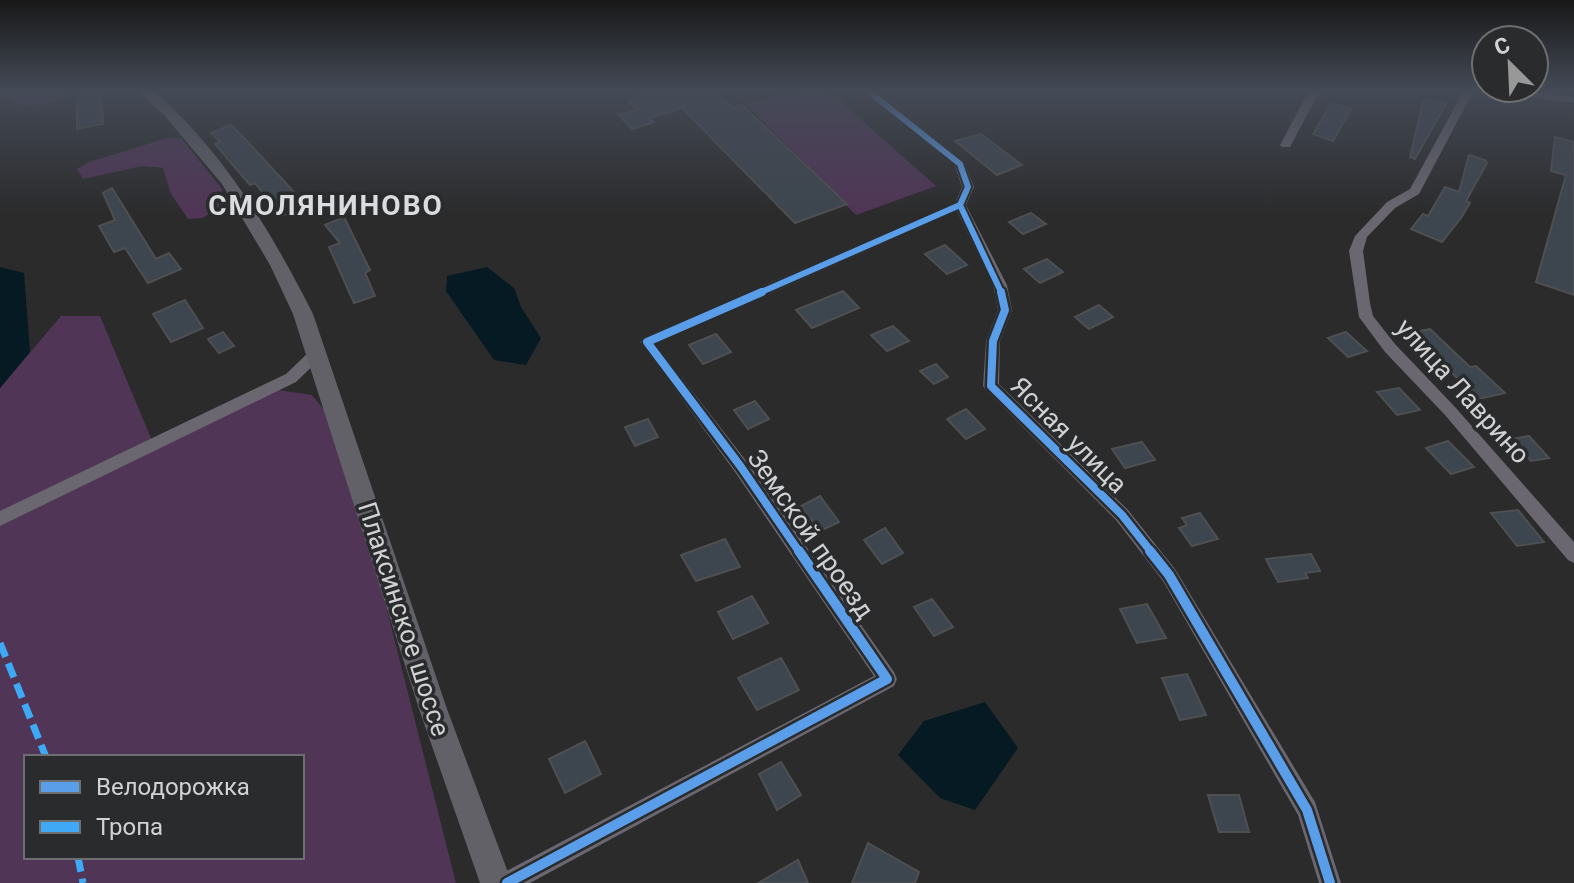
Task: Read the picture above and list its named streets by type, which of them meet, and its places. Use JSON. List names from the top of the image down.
{
  "streets": {
    "main road": ["Плаксинское шоссе"],
    "street": ["улица Лаврино", "Ясная улица", "Земской проезд"]
  },
  "crossings": [
    ["Ясная улица", "Земской проезд"]
  ],
  "districts": ["СМОЛЯНИНОВО"],
  "legend": ["Велодорожка", "Тропа"],
  "north": "top left"
}
